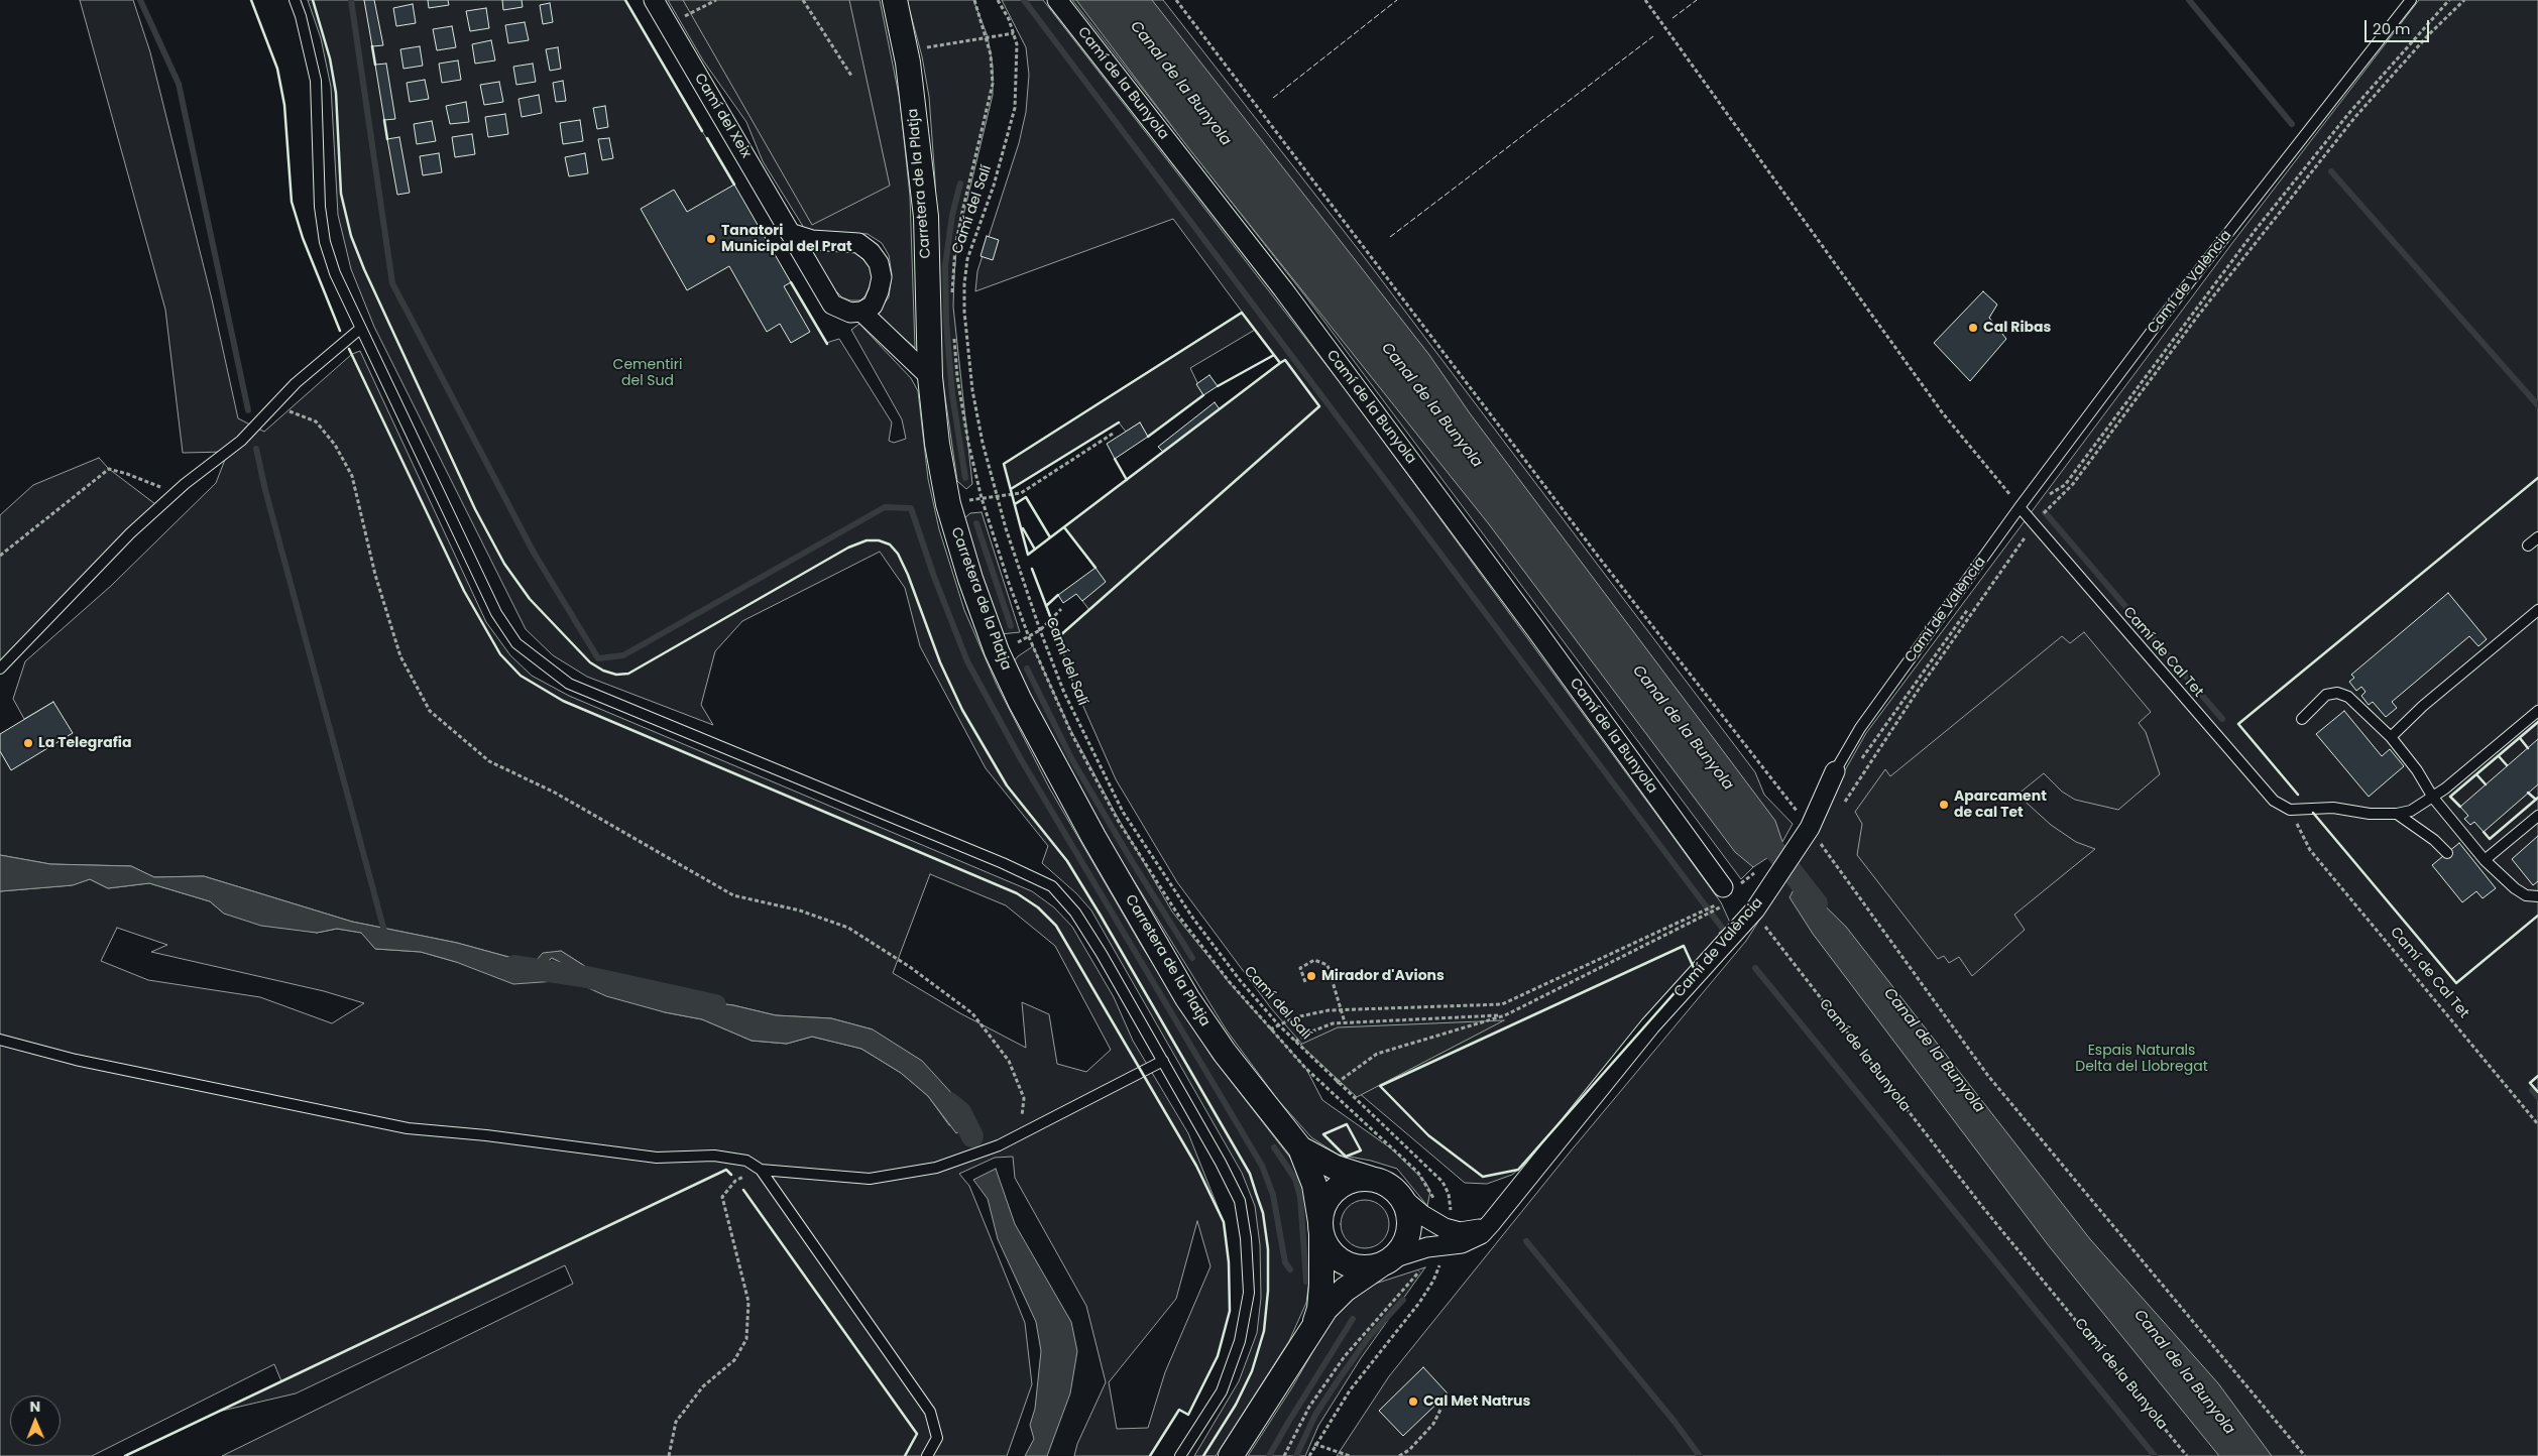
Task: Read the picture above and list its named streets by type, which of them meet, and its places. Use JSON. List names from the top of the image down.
{
  "streets": {
    "street": [
      "Camí de la Bunyola",
      "Camí del Xeix",
      "Carretera de la Platja",
      "Camí de València"
    ],
    "lane": ["Camí de Cal Tet"],
    "path": ["Camí del Salí"]
  },
  "crossings": [
    ["Camí de la Bunyola", "Camí de València"],
    ["Carretera de la Platja", "Camí de València"],
    ["Camí de València", "Camí de Cal Tet"]
  ],
  "water": ["Canal de la Bunyola"],
  "parks": ["Cementiri del Sud", "Espais Naturals Delta del Llobregat"],
  "places": [
    "Tanatori Municipal del Prat",
    "Cal Ribas",
    "La Telegrafia",
    "Aparcament de cal Tet",
    "Mirador d'Avions",
    "Cal Met Natrus"
  ],
  "scale_bar": "20 m",
  "north": "top"
}
